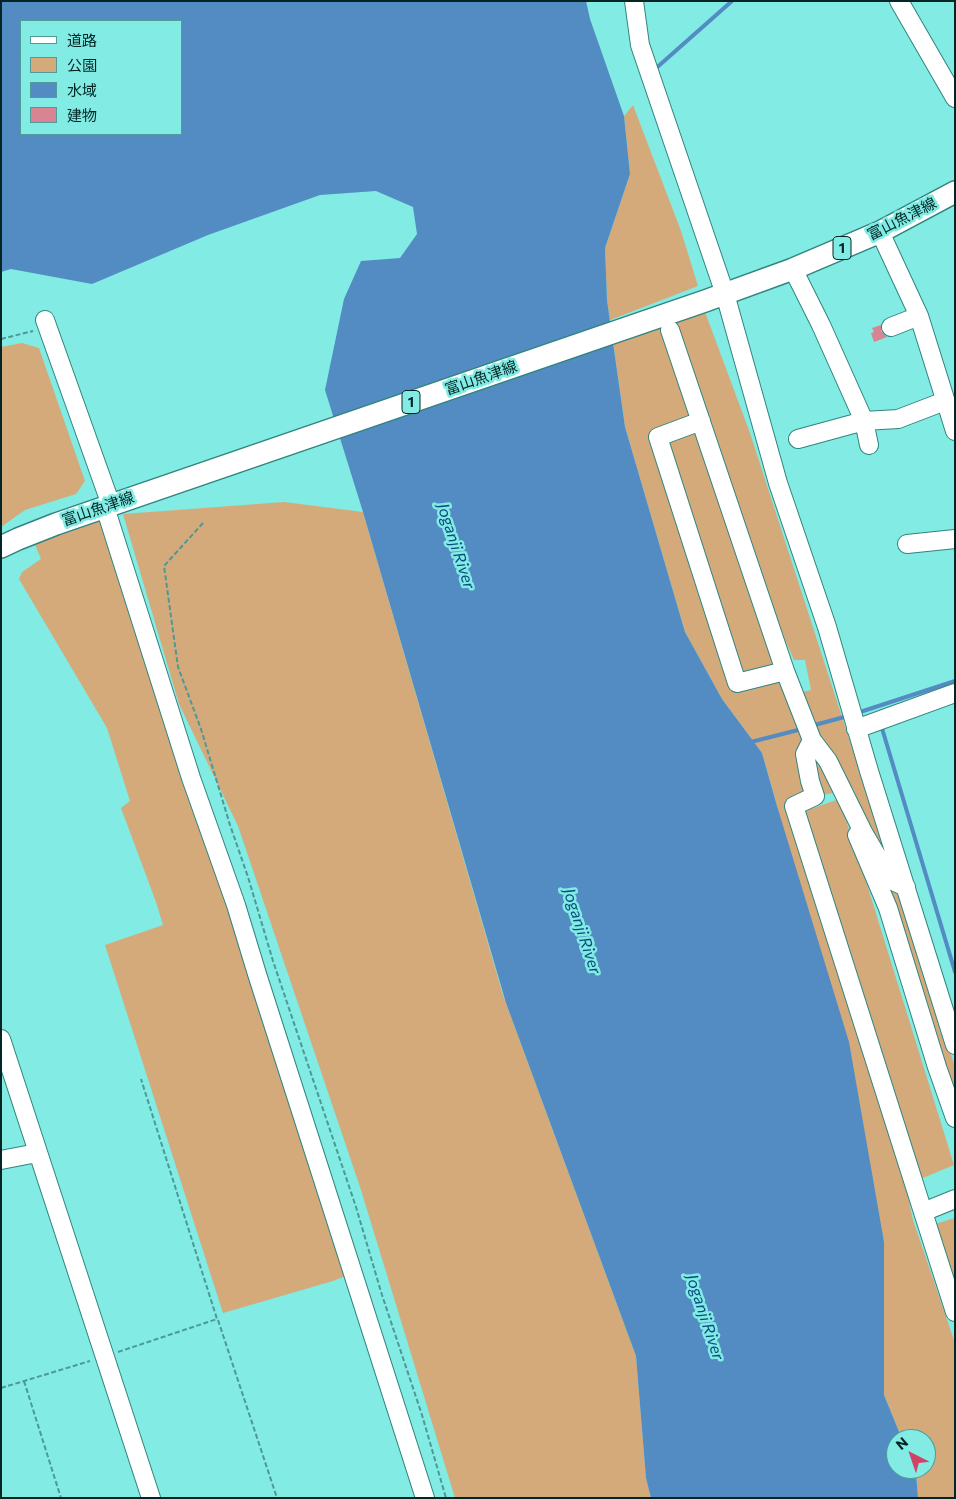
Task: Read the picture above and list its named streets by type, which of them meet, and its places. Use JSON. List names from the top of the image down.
{
  "streets": {
    "main road": ["富山魚津線", "1"]
  },
  "water": ["Joganji River"],
  "legend": [
    "道路",
    "公園",
    "水域",
    "建物"
  ],
  "north": "top left"
}
